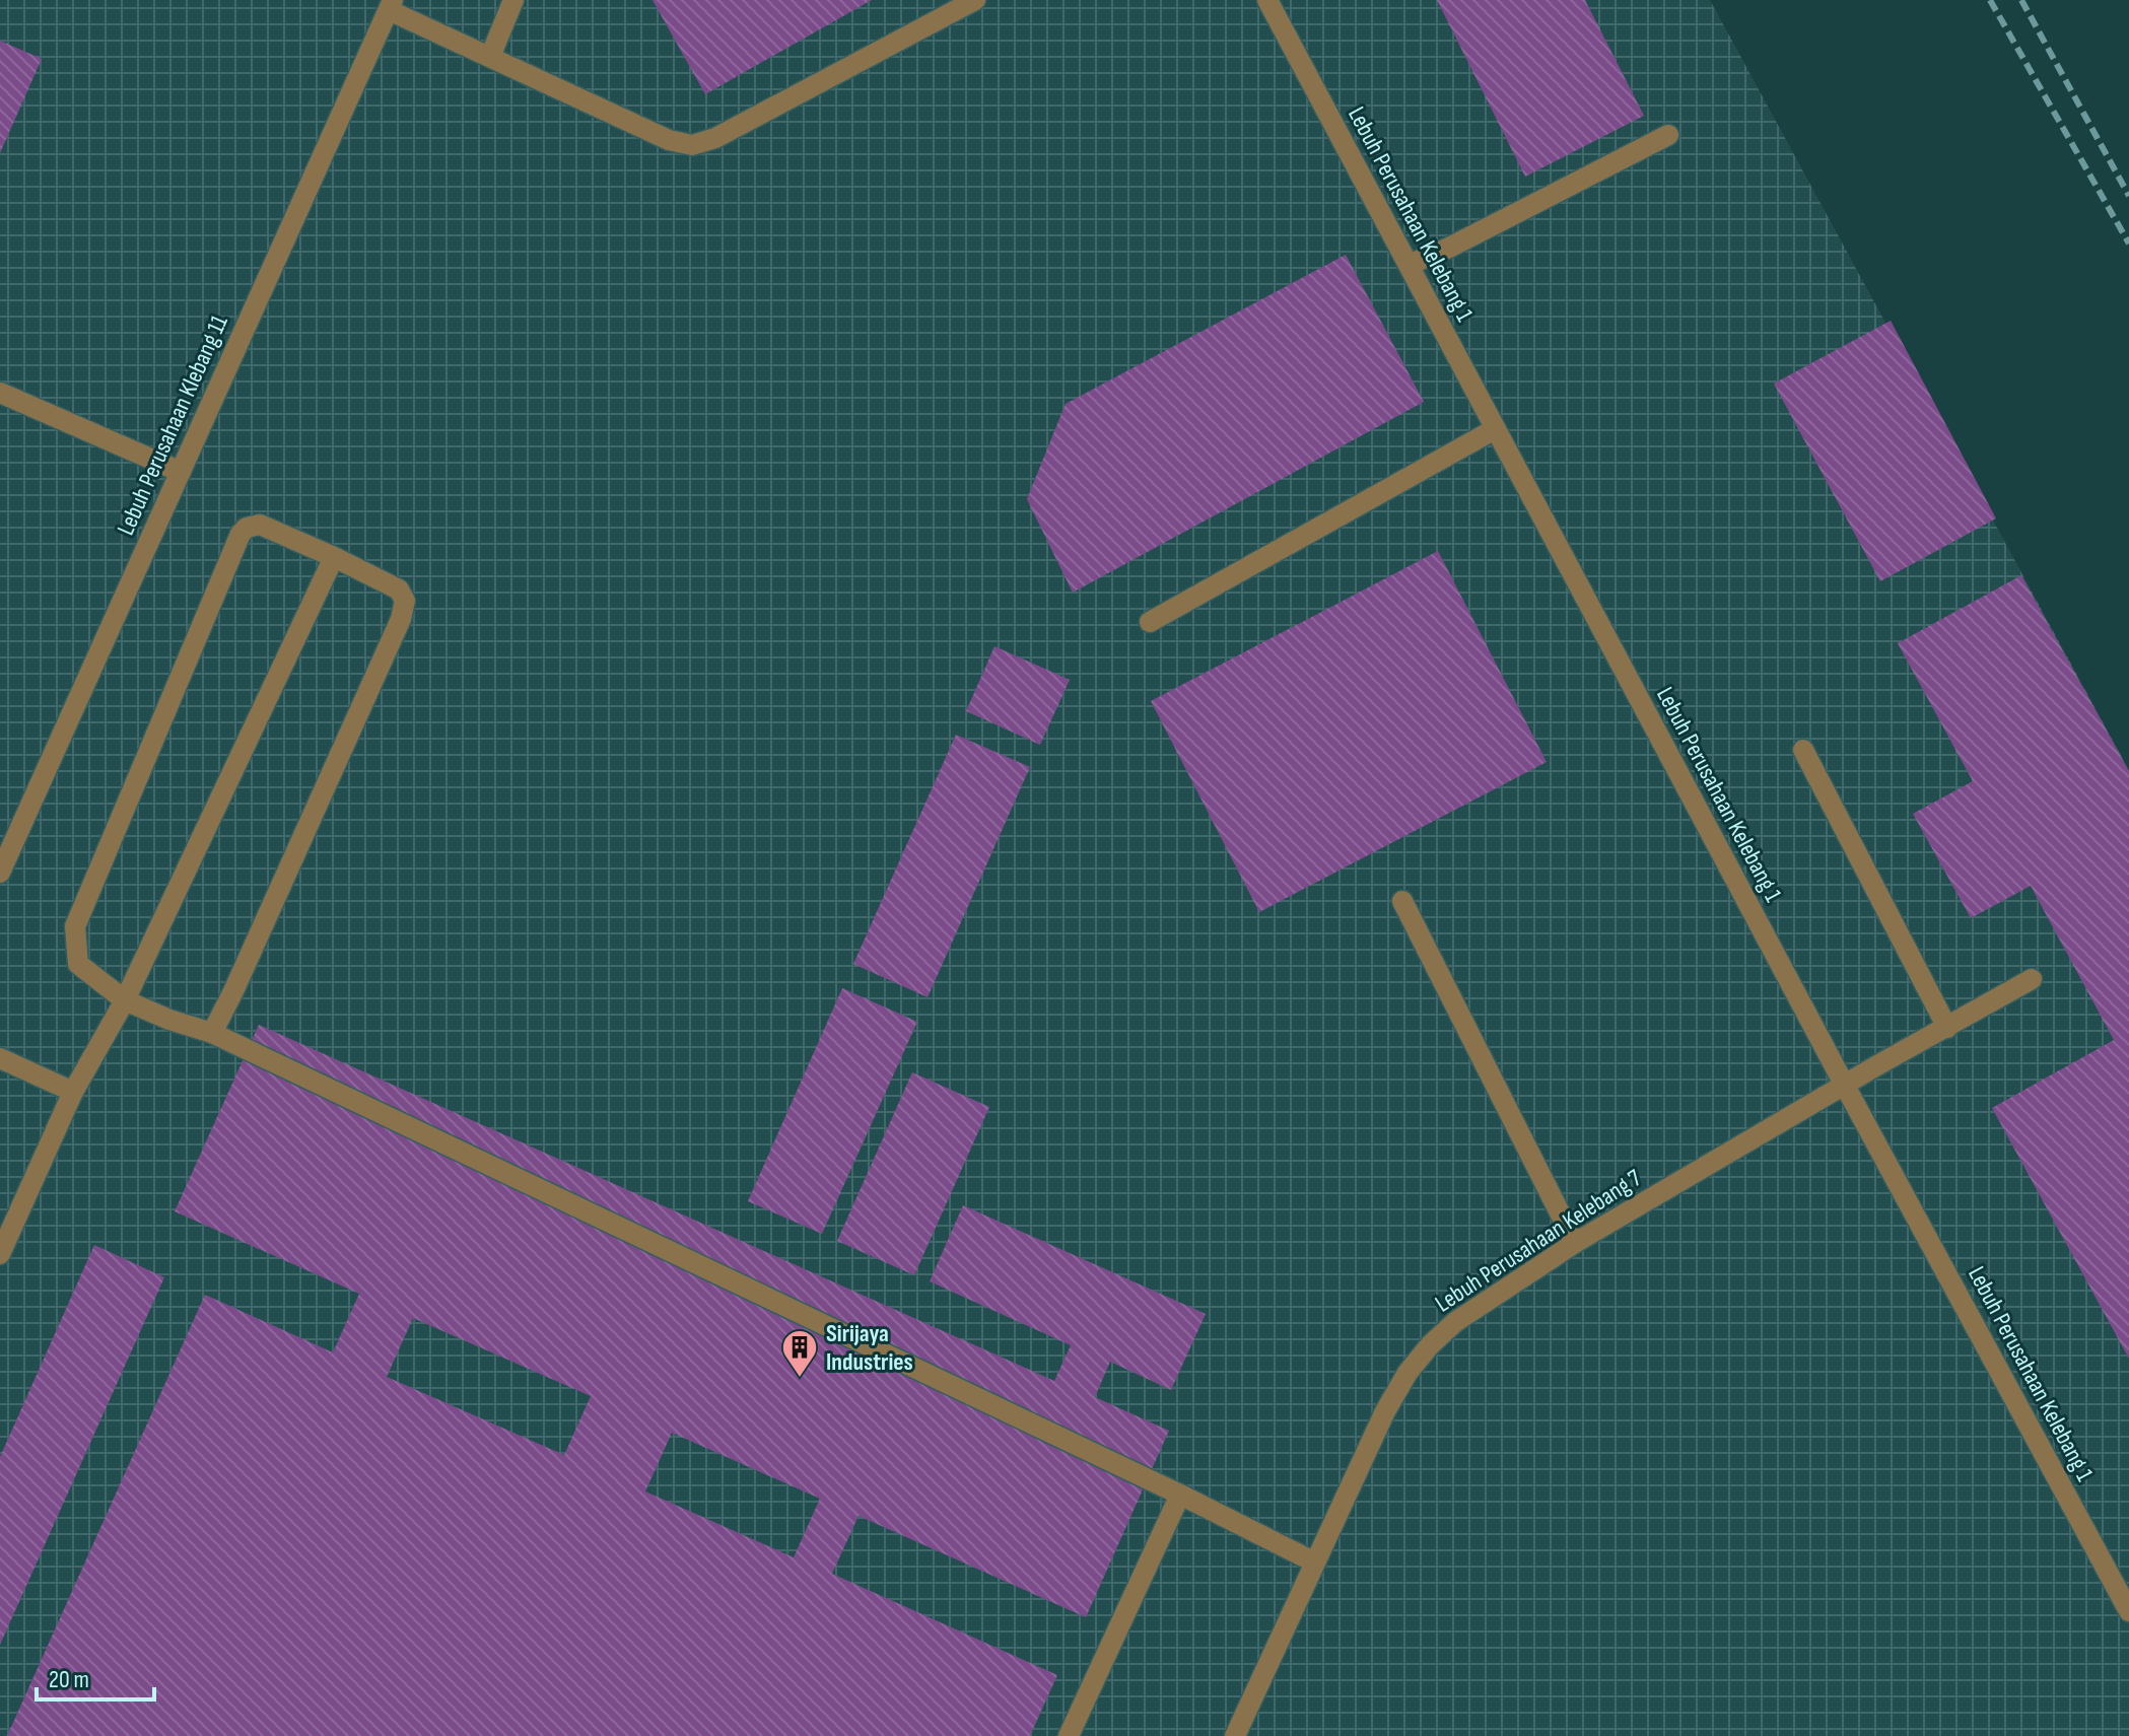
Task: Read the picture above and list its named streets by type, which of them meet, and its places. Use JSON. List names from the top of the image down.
{
  "streets": {
    "street": ["Lebuh Perusahaan Kelebang 1", "Lebuh Perusahaan Klebang 11", "Lebuh Perusahaan Kelebang 7"]
  },
  "crossings": [
    ["Lebuh Perusahaan Kelebang 1", "Lebuh Perusahaan Kelebang 7"]
  ],
  "places": {
    "building": ["Sirijaya Industries"]
  },
  "scale_bar": "20 m"
}
